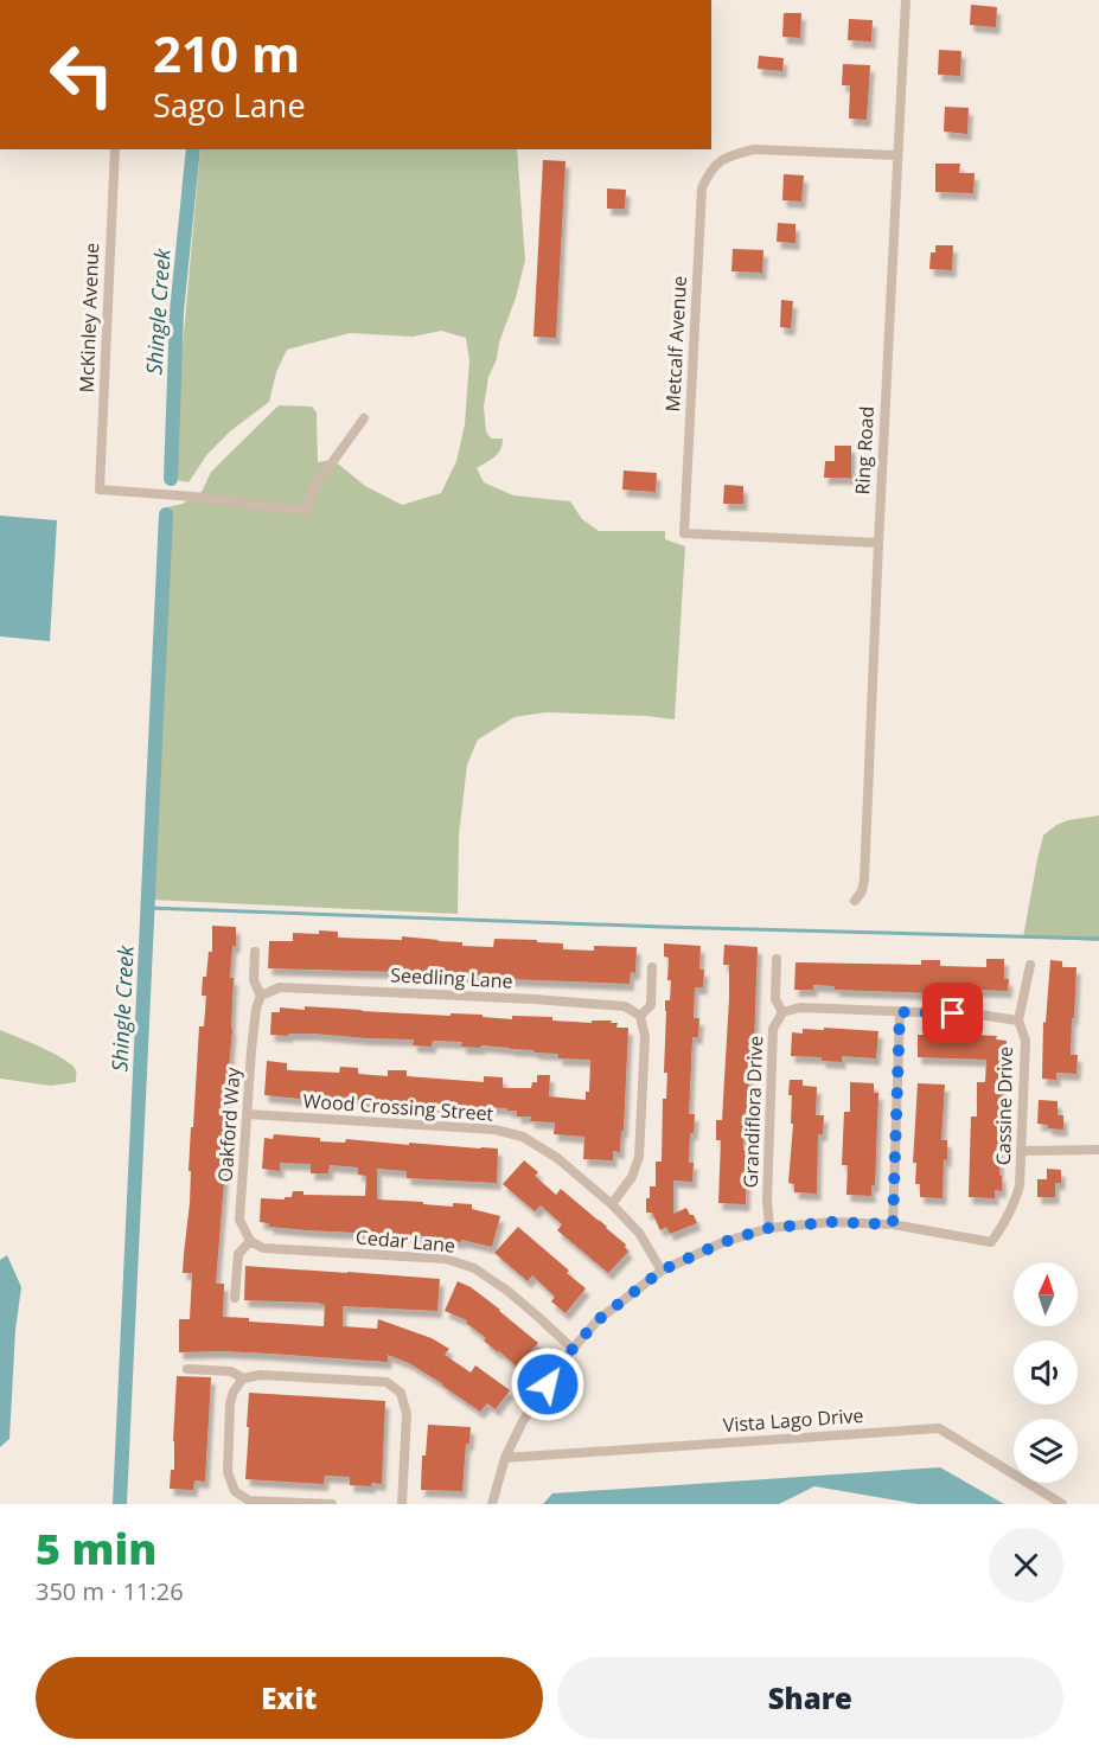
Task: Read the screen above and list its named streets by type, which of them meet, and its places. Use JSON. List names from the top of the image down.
{
  "streets": {
    "street": [
      "McKinley Avenue",
      "Metcalf Avenue",
      "Ring Road",
      "Seedling Lane",
      "Cassine Drive",
      "Wood Crossing Street",
      "Grandiflora Drive",
      "Oakford Way",
      "Cedar Lane",
      "Vista Lago Drive"
    ]
  },
  "crossings": [
    ["Metcalf Avenue", "Ring Road"],
    ["Seedling Lane", "Oakford Way"],
    ["Wood Crossing Street", "Oakford Way"],
    ["Oakford Way", "Cedar Lane"]
  ],
  "water": ["Shingle Creek"],
  "north": "top",
  "page": {
    "turn": ["210 m", "Sago Lane"],
    "heading": ["5 min", "350 m · 11:26"],
    "buttons": ["Exit", "Share"]
  }
}
